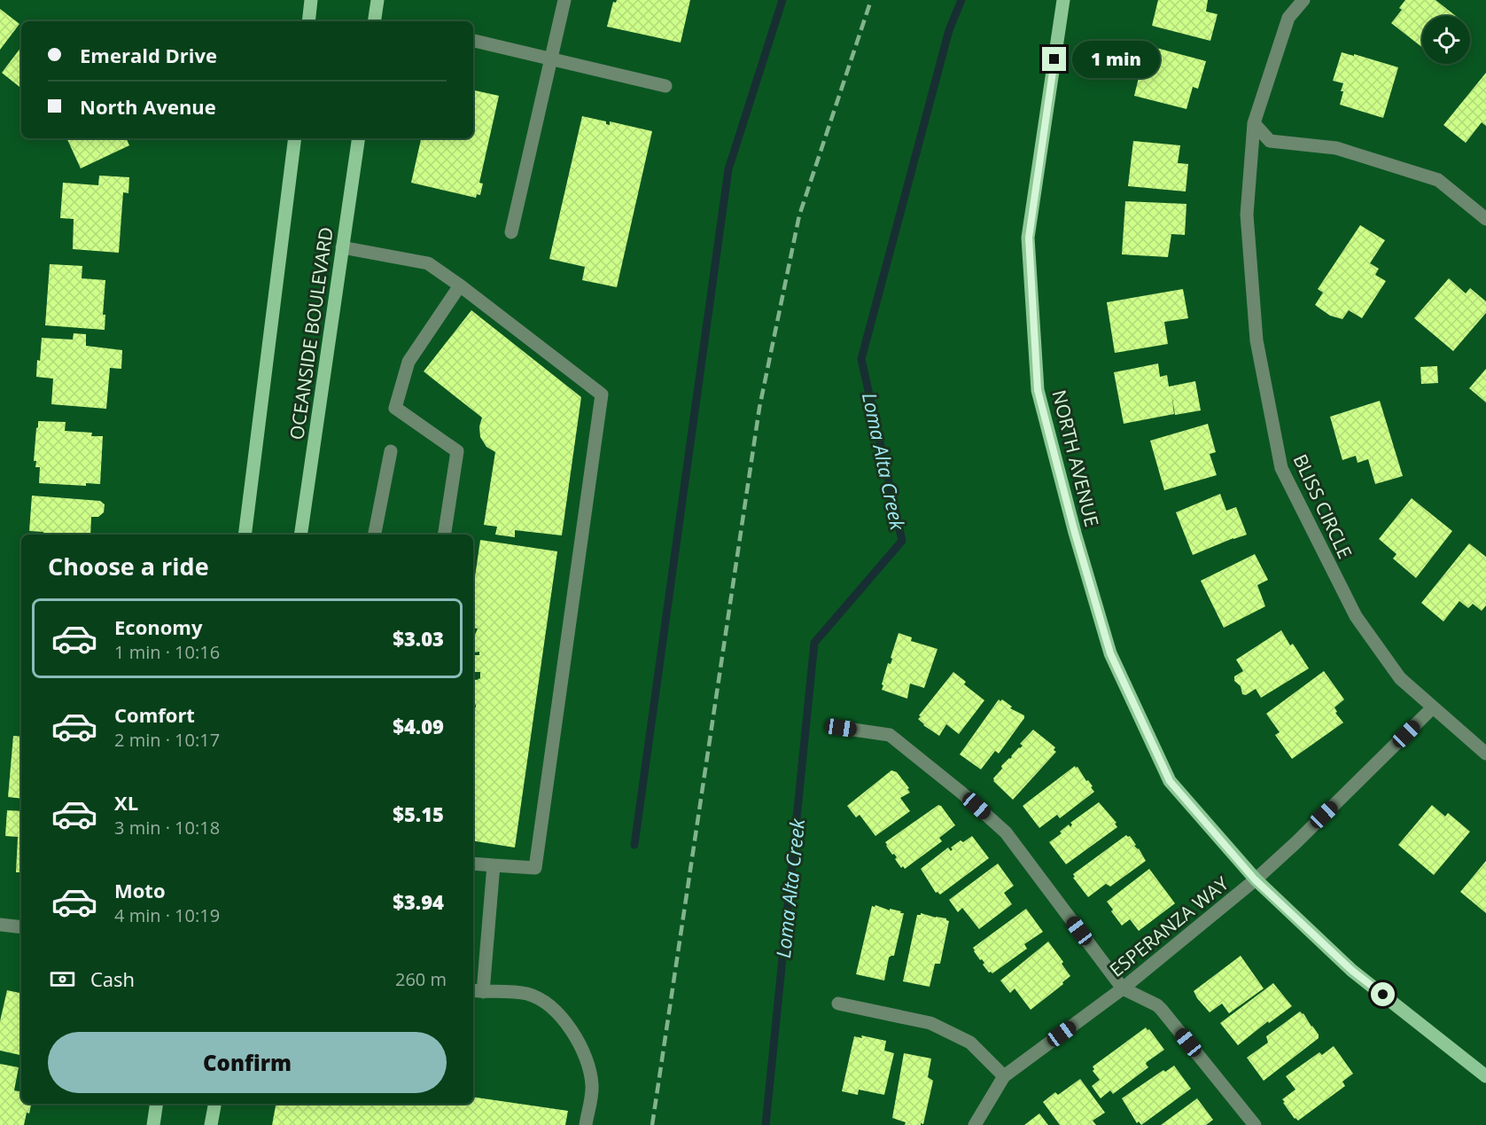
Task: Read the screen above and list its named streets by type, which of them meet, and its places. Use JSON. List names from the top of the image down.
{
  "streets": {
    "main road": ["OCEANSIDE BOULEVARD", "NORTH AVENUE"],
    "street": ["BLISS CIRCLE", "ESPERANZA WAY"]
  },
  "crossings": [
    ["NORTH AVENUE", "ESPERANZA WAY"],
    ["BLISS CIRCLE", "ESPERANZA WAY"]
  ],
  "water": ["Loma Alta Creek"],
  "page": {
    "banner": ["Emerald Drive", "North Avenue"],
    "bubble": "1 min",
    "heading": "Choose a ride",
    "list": [
      {
        "name": "Economy",
        "note": "1 min · 10:16",
        "value": "$3.03"
      },
      {
        "name": "Comfort",
        "note": "2 min · 10:17",
        "value": "$4.09"
      },
      {
        "name": "XL",
        "note": "3 min · 10:18",
        "value": "$5.15"
      },
      {
        "name": "Moto",
        "note": "4 min · 10:19",
        "value": "$3.94"
      }
    ],
    "pay": ["Cash", "260 m"],
    "buttons": "Confirm"
  }
}
